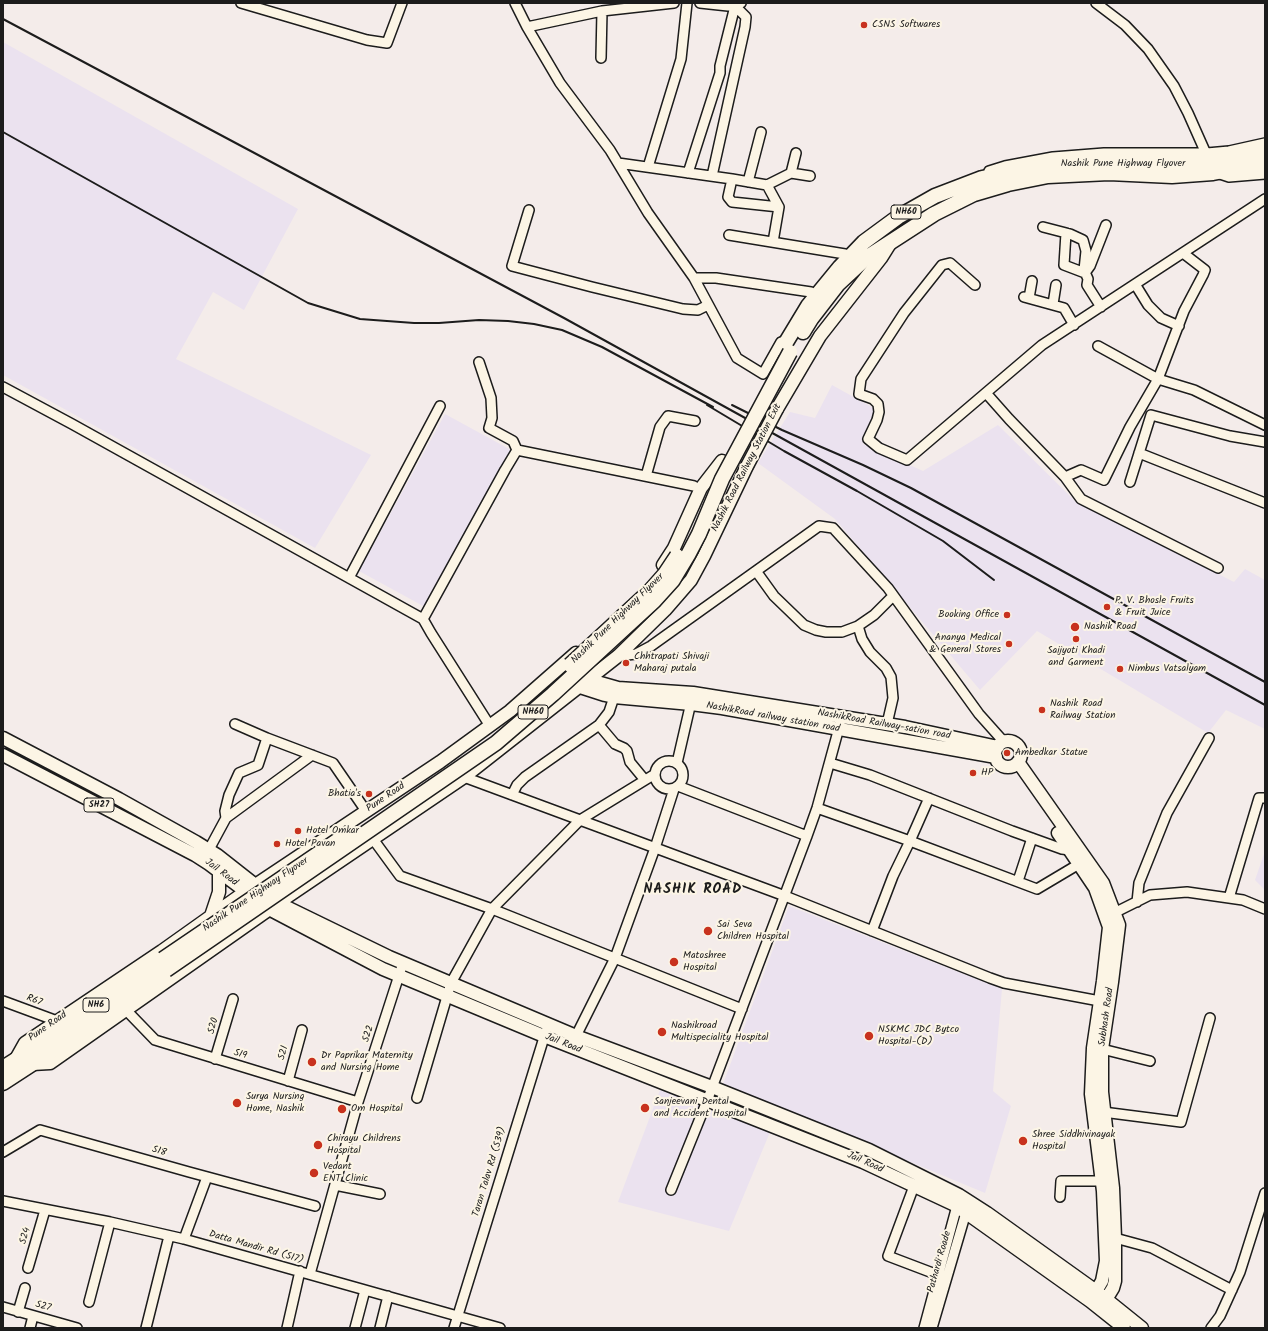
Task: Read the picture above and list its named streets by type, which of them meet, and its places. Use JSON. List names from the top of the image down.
{
  "streets": {
    "highway": ["Nashik Pune Highway Flyover", "NH60", "NH6"],
    "main road": [
      "Nashik Road Railway Station Exit",
      "NashikRoad railway station road",
      "NashikRoad Railway-sation road",
      "Pune Road",
      "SH27",
      "Jail Road",
      "Subhash Road"
    ],
    "street": [
      "R67",
      "S20",
      "S22",
      "S21",
      "S19",
      "S18",
      "Taran Talav Rd (S39)",
      "S24",
      "Datta Mandir Rd (S17)",
      "Pathardi Roade",
      "S27"
    ]
  },
  "crossings": [
    ["Nashik Pune Highway Flyover", "NH60"],
    ["Nashik Pune Highway Flyover", "Nashik Road Railway Station Exit"],
    ["Nashik Pune Highway Flyover", "Pune Road"],
    ["Nashik Road Railway Station Exit", "NashikRoad railway station road"],
    ["Nashik Road Railway Station Exit", "NashikRoad Railway-sation road"],
    ["Nashik Road Railway Station Exit", "Jail Road"],
    ["Nashik Road Railway Station Exit", "S19"],
    ["NashikRoad railway station road", "NashikRoad Railway-sation road"],
    ["NashikRoad railway station road", "Subhash Road"],
    ["NashikRoad Railway-sation road", "Pune Road"],
    ["NashikRoad Railway-sation road", "Subhash Road"],
    ["Pune Road", "Jail Road"],
    ["Pune Road", "R67"],
    ["Jail Road", "S22"],
    ["Jail Road", "Taran Talav Rd (S39)"],
    ["Jail Road", "Pathardi Roade"],
    ["S20", "S19"],
    ["S22", "S19"],
    ["S22", "Datta Mandir Rd (S17)"],
    ["S21", "S19"],
    ["Taran Talav Rd (S39)", "Datta Mandir Rd (S17)"],
    ["S24", "Datta Mandir Rd (S17)"]
  ],
  "districts": ["NASHIK ROAD"],
  "places": [
    "CSNS Softwares",
    "P. V. Bhosle Fruits & Fruit Juice",
    "Booking Office",
    "Nashik Road",
    "Saijyoti Khadi and Garment",
    "Ananya Medical & General Stores",
    "Chhtrapati Shivaji Maharaj putala",
    "Nimbus Vatsalyam",
    "Nashik Road Railway Station",
    "Ambedkar Statue",
    "HP",
    "Bhatia's",
    "Hotel Omkar",
    "Hotel Pavan",
    "Sai Seva Children Hospital",
    "Matoshree Hospital",
    "Nashikroad Multispeciality Hospital",
    "NSKMC JDC Bytco Hospital-(D)",
    "Dr Paprikar Maternity and Nursing Home",
    "Surya Nursing Home, Nashik",
    "Sanjeevani Dental and Accident Hospital",
    "Om Hospital",
    "Shree Siddhivinayak Hospital",
    "Chirayu Childrens Hospital",
    "Vedant ENT Clinic"
  ]
}
